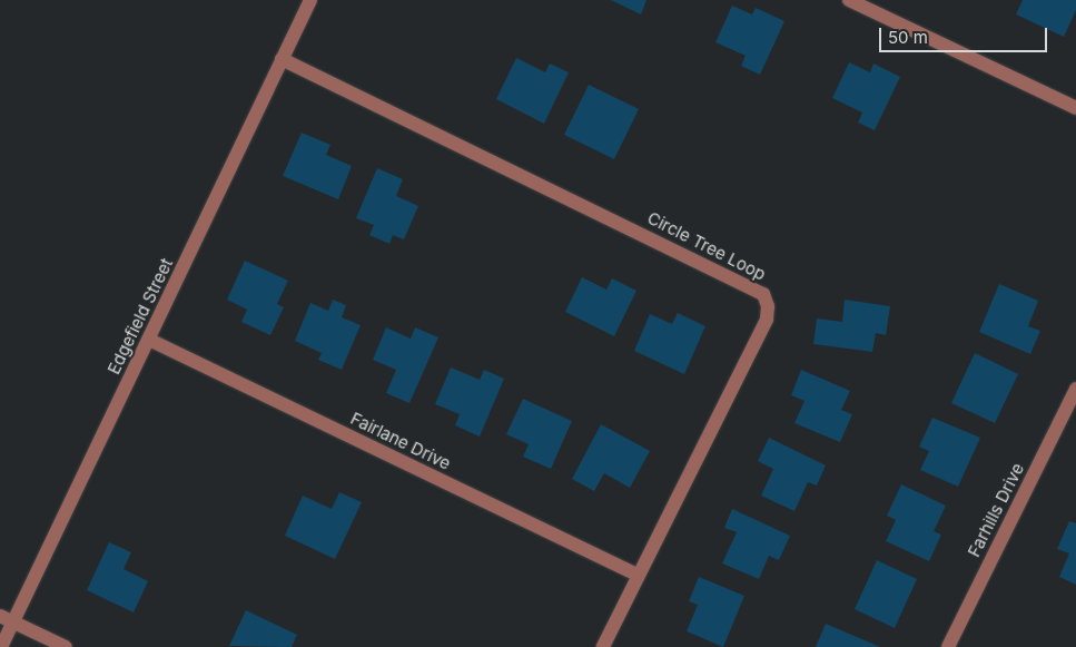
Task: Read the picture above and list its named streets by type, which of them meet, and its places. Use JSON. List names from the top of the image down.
{
  "streets": {
    "street": [
      "Circle Tree Loop",
      "Edgefield Street",
      "Fairlane Drive",
      "Farhills Drive"
    ]
  },
  "crossings": [
    ["Circle Tree Loop", "Edgefield Street"],
    ["Circle Tree Loop", "Fairlane Drive"],
    ["Edgefield Street", "Fairlane Drive"]
  ],
  "scale_bar": "50 m"
}
